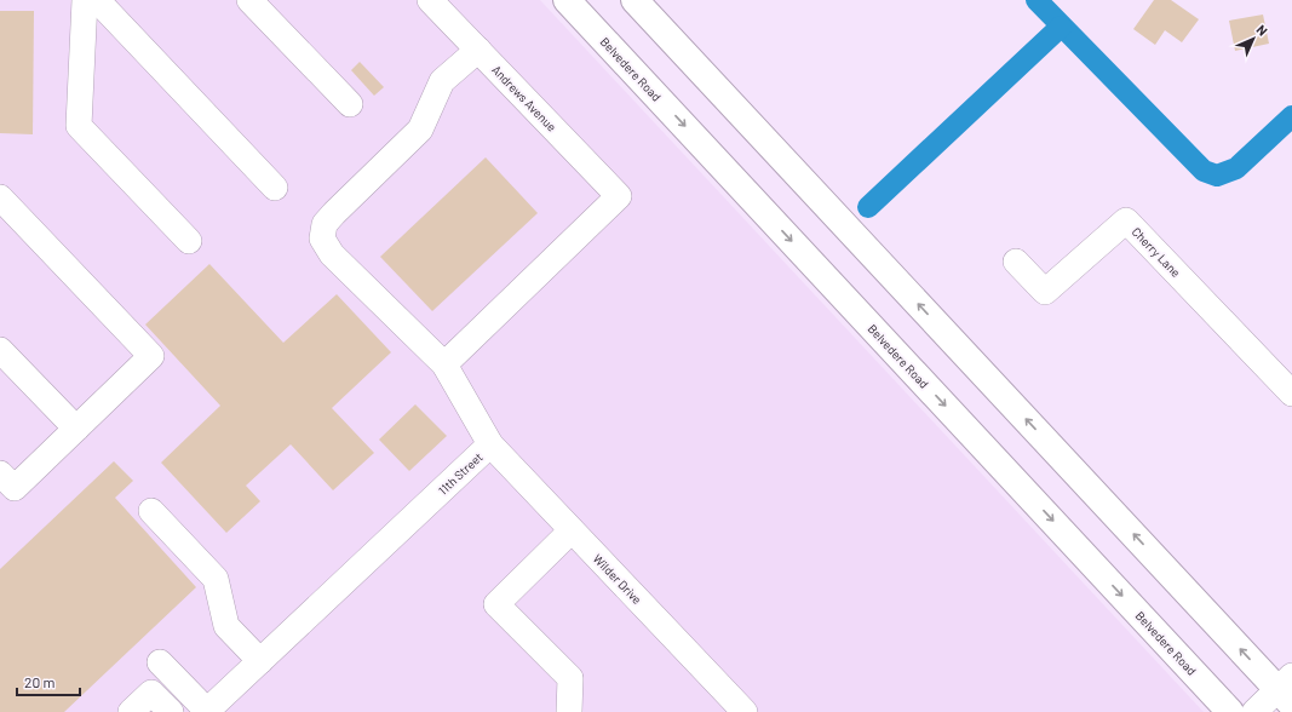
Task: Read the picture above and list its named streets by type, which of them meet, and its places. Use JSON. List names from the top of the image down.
{
  "streets": {
    "main road": ["Belvedere Road"],
    "street": [
      "Andrews Avenue",
      "Cherry Lane",
      "11th Street",
      "Wilder Drive"
    ]
  },
  "crossings": [
    ["Andrews Avenue", "11th Street"],
    ["11th Street", "Wilder Drive"]
  ],
  "scale_bar": "20 m",
  "north": "top right"
}
